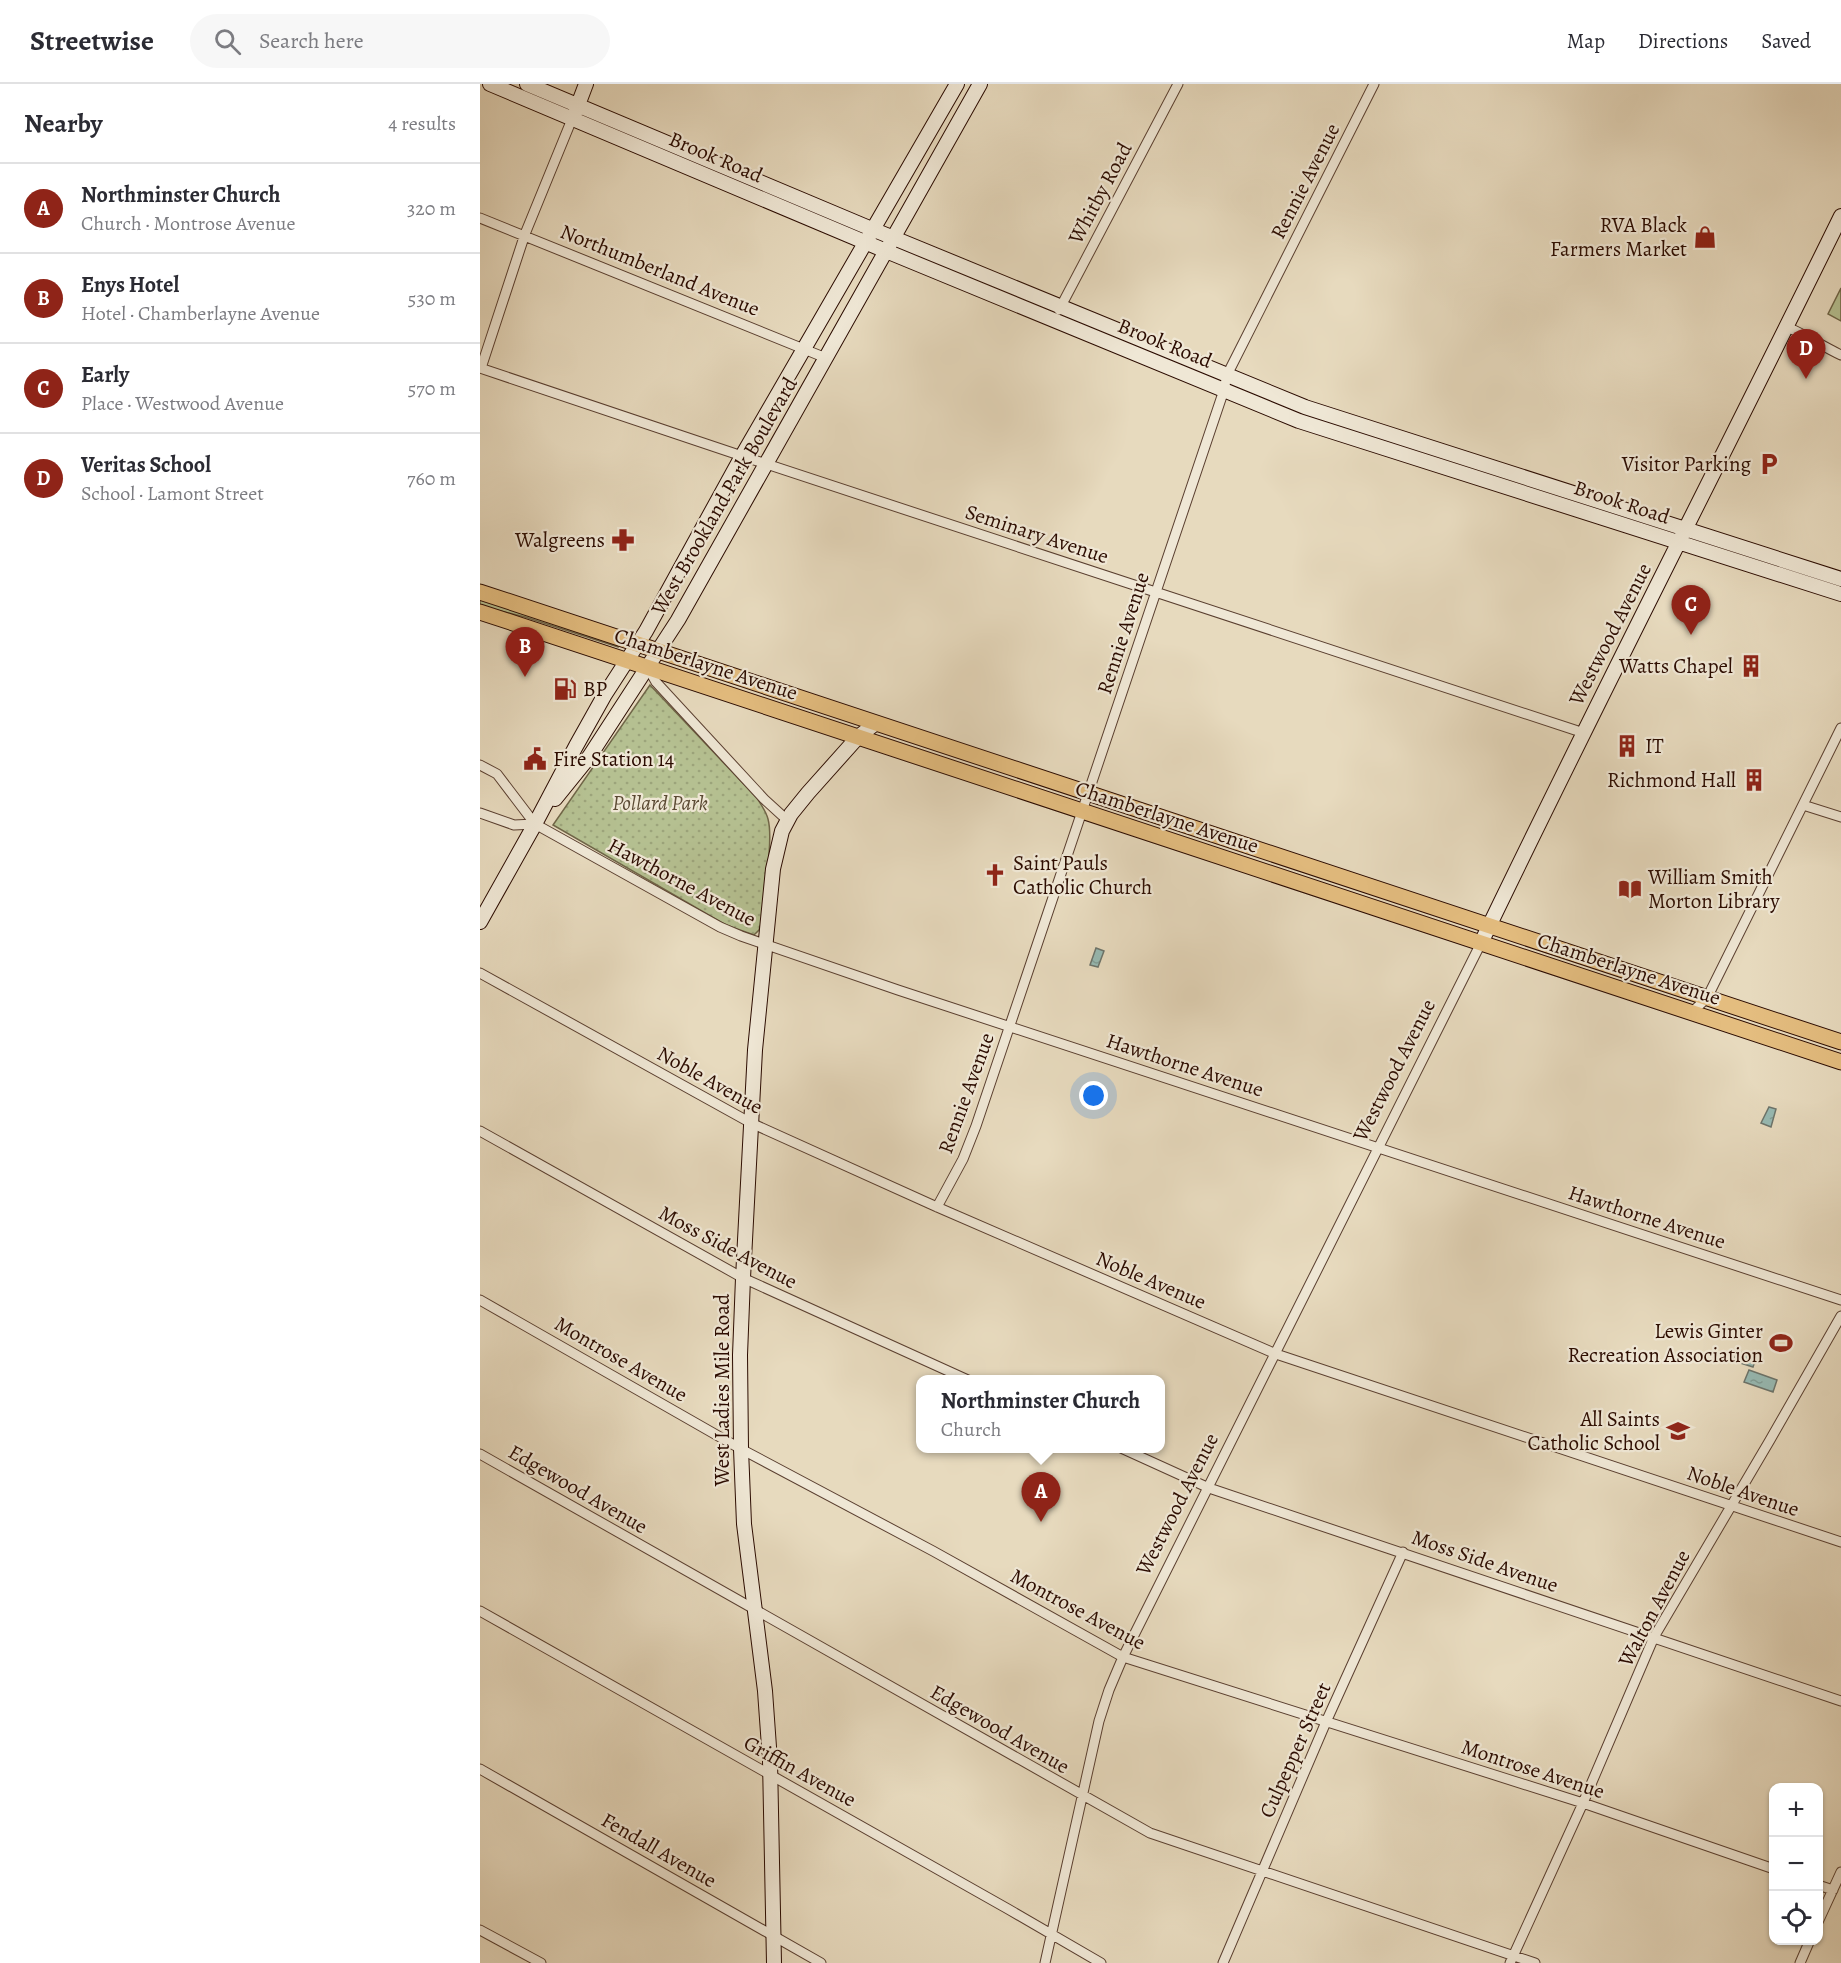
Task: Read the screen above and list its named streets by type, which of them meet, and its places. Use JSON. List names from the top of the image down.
{
  "streets": {
    "main road": [
      "Brook Road",
      "West Brookland Park Boulevard",
      "Westwood Avenue",
      "Chamberlayne Avenue",
      "West Ladies Mile Road"
    ],
    "street": [
      "Rennie Avenue",
      "Whitby Road",
      "Northumberland Avenue",
      "Seminary Avenue",
      "Hawthorne Avenue",
      "Noble Avenue",
      "Moss Side Avenue",
      "Montrose Avenue",
      "Edgewood Avenue",
      "Walton Avenue",
      "Culpepper Street",
      "Griffin Avenue",
      "Fendall Avenue"
    ]
  },
  "crossings": [
    ["Brook Road", "Rennie Avenue"],
    ["Brook Road", "Whitby Road"],
    ["Brook Road", "West Brookland Park Boulevard"],
    ["Brook Road", "Westwood Avenue"],
    ["Rennie Avenue", "Seminary Avenue"],
    ["Rennie Avenue", "Chamberlayne Avenue"],
    ["Rennie Avenue", "Hawthorne Avenue"],
    ["Rennie Avenue", "Noble Avenue"],
    ["Northumberland Avenue", "West Brookland Park Boulevard"],
    ["West Brookland Park Boulevard", "Seminary Avenue"],
    ["West Brookland Park Boulevard", "Chamberlayne Avenue"],
    ["West Brookland Park Boulevard", "Hawthorne Avenue"],
    ["Seminary Avenue", "Westwood Avenue"],
    ["Westwood Avenue", "Chamberlayne Avenue"],
    ["Westwood Avenue", "Hawthorne Avenue"],
    ["Westwood Avenue", "Noble Avenue"],
    ["Westwood Avenue", "Moss Side Avenue"],
    ["Westwood Avenue", "Montrose Avenue"],
    ["Westwood Avenue", "Edgewood Avenue"],
    ["Westwood Avenue", "Griffin Avenue"],
    ["Chamberlayne Avenue", "West Ladies Mile Road"],
    ["Hawthorne Avenue", "West Ladies Mile Road"],
    ["Noble Avenue", "West Ladies Mile Road"],
    ["Noble Avenue", "Walton Avenue"],
    ["Moss Side Avenue", "West Ladies Mile Road"],
    ["Moss Side Avenue", "Walton Avenue"],
    ["Moss Side Avenue", "Culpepper Street"],
    ["Montrose Avenue", "West Ladies Mile Road"],
    ["Montrose Avenue", "Walton Avenue"],
    ["Montrose Avenue", "Culpepper Street"],
    ["West Ladies Mile Road", "Edgewood Avenue"],
    ["West Ladies Mile Road", "Griffin Avenue"],
    ["West Ladies Mile Road", "Fendall Avenue"],
    ["Edgewood Avenue", "Walton Avenue"],
    ["Edgewood Avenue", "Culpepper Street"]
  ],
  "parks": ["Pollard Park"],
  "places": {
    "shop": ["RVA Black Farmers Market"],
    "parking": ["Visitor Parking"],
    "pharmacy": ["Walgreens"],
    "building": ["Watts Chapel", "IT", "Richmond Hall"],
    "fuel station": ["BP"],
    "public building": ["Fire Station 14"],
    "church": ["Saint Pauls Catholic Church"],
    "library": ["William Smith Morton Library"],
    "sports": ["Lewis Ginter Recreation Association"],
    "school or university": ["All Saints Catholic School"]
  },
  "page": {
    "header": "Streetwise",
    "search": "Search here",
    "nav": ["Map", "Directions", "Saved"],
    "heading": ["Nearby", "4 results"],
    "list": [
      {
        "mark": "A",
        "name": "Northminster Church",
        "note": "Church · Montrose Avenue",
        "value": "320 m"
      },
      {
        "mark": "B",
        "name": "Enys Hotel",
        "note": "Hotel · Chamberlayne Avenue",
        "value": "530 m"
      },
      {
        "mark": "C",
        "name": "Early",
        "note": "Place · Westwood Avenue",
        "value": "570 m"
      },
      {
        "mark": "D",
        "name": "Veritas School",
        "note": "School · Lamont Street",
        "value": "760 m"
      }
    ],
    "pins": [
      "D",
      "C",
      "B",
      "A"
    ],
    "popup": ["Northminster Church", "Church"],
    "map_buttons": ["+", "−"]
  }
}
